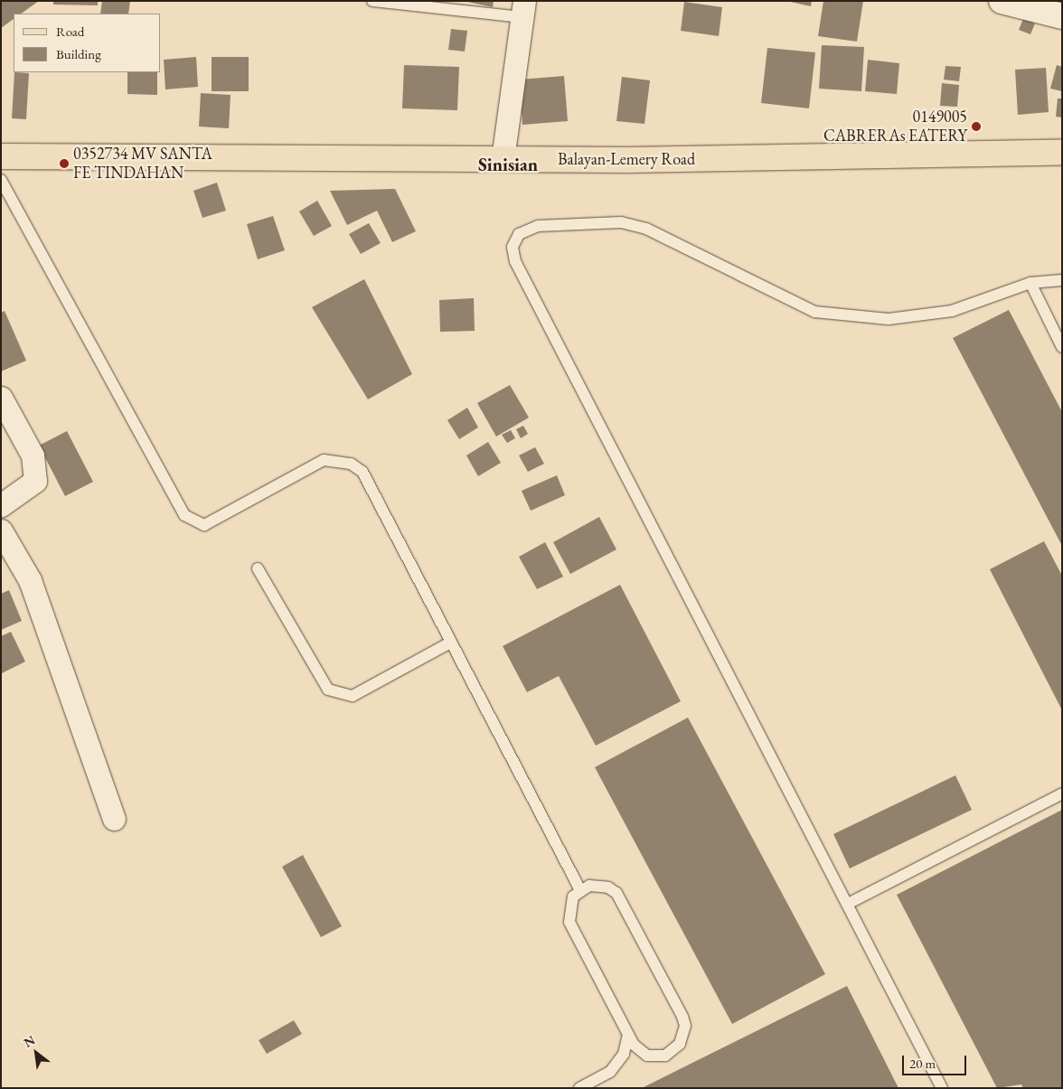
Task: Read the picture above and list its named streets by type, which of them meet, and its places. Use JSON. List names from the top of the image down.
{
  "streets": {
    "main road": ["Balayan-Lemery Road"]
  },
  "districts": ["Sinisian"],
  "places": ["0149005 CABRERAs EATERY", "0352734 MV SANTA FE TINDAHAN"],
  "legend": ["Road", "Building"],
  "scale_bar": "20 m",
  "north": "top left"
}
